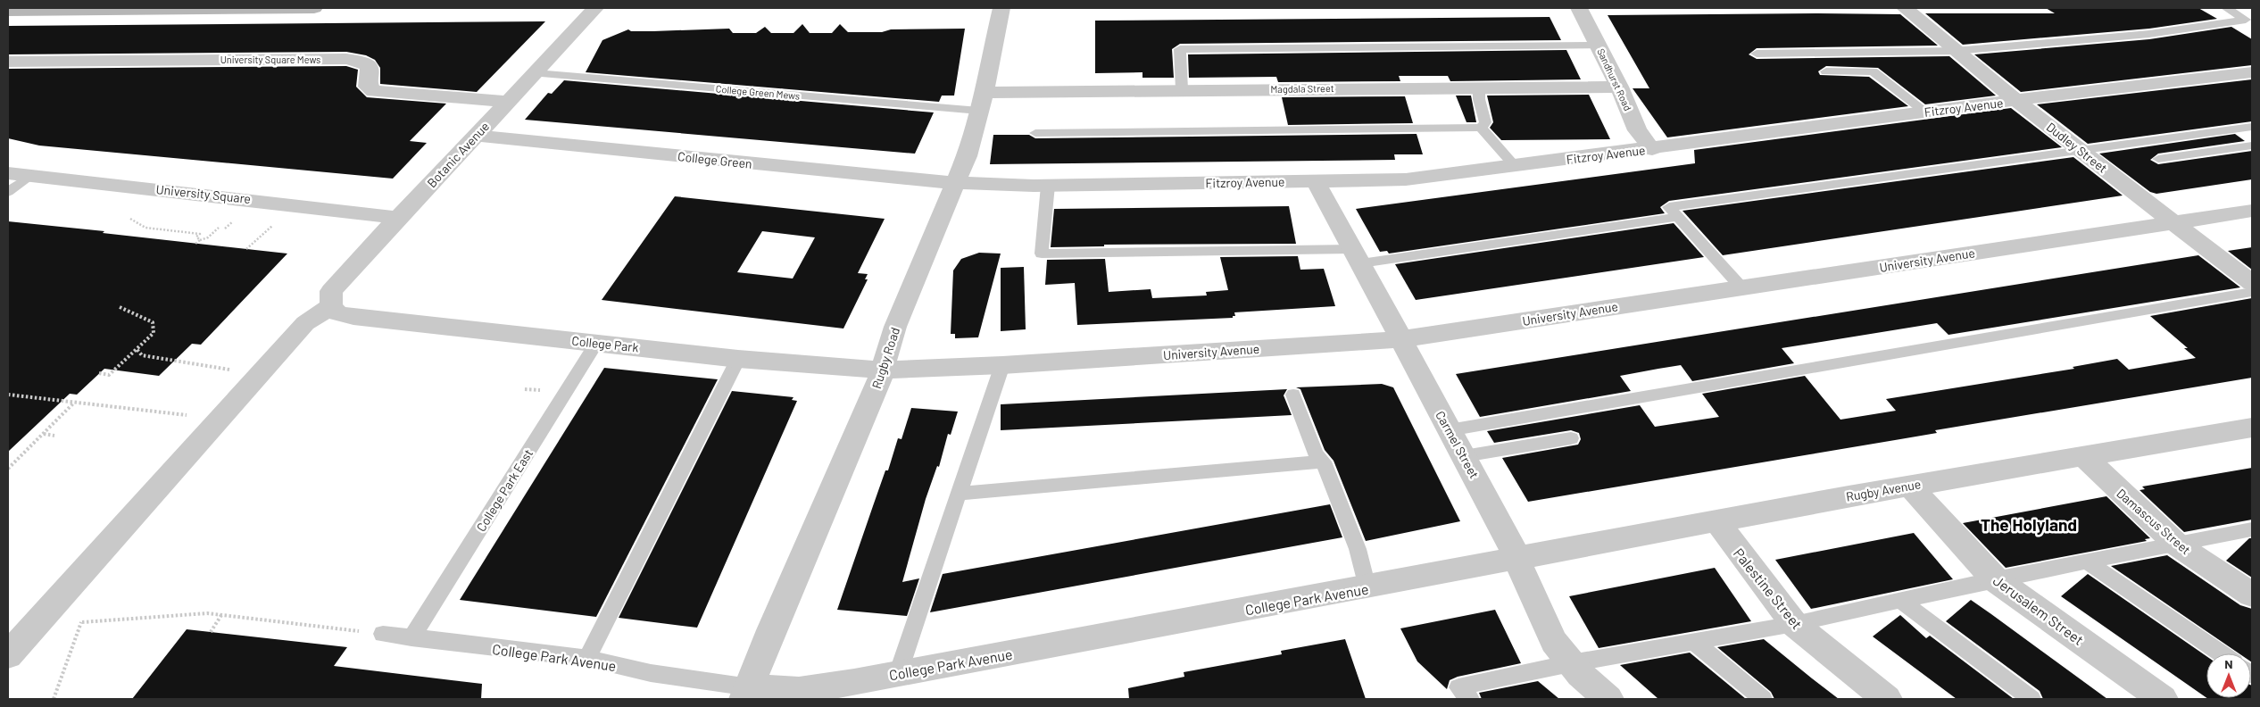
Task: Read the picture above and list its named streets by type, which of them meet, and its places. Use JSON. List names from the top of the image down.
{
  "streets": {
    "street": [
      "University Square Mews",
      "Sandhurst Road",
      "Magdala Street",
      "Fitzroy Avenue",
      "Dudley Street",
      "Botanic Avenue",
      "College Green",
      "University Square",
      "University Avenue",
      "College Park",
      "Rugby Road",
      "Carmel Street",
      "Rugby Avenue",
      "Damascus Street",
      "Palestine Street",
      "College Park Avenue",
      "Jerusalem Street"
    ],
    "lane": ["College Green Mews", "College Park East"]
  },
  "crossings": [
    ["University Square Mews", "Botanic Avenue"],
    ["Sandhurst Road", "Magdala Street"],
    ["Sandhurst Road", "Fitzroy Avenue"],
    ["Magdala Street", "College Green Mews"],
    ["Magdala Street", "Rugby Road"],
    ["College Green Mews", "Botanic Avenue"],
    ["College Green Mews", "Rugby Road"],
    ["Fitzroy Avenue", "Dudley Street"],
    ["Fitzroy Avenue", "College Green"],
    ["Fitzroy Avenue", "Rugby Road"],
    ["Fitzroy Avenue", "Carmel Street"],
    ["Dudley Street", "University Avenue"],
    ["Botanic Avenue", "College Green"],
    ["Botanic Avenue", "University Square"],
    ["Botanic Avenue", "College Park"],
    ["College Green", "Rugby Road"],
    ["University Avenue", "College Park"],
    ["University Avenue", "Rugby Road"],
    ["University Avenue", "Carmel Street"],
    ["College Park", "Rugby Road"],
    ["College Park", "College Park East"],
    ["Rugby Road", "College Park Avenue"],
    ["Carmel Street", "Rugby Avenue"],
    ["Carmel Street", "College Park Avenue"],
    ["College Park East", "College Park Avenue"],
    ["Rugby Avenue", "Damascus Street"],
    ["Rugby Avenue", "Palestine Street"],
    ["Rugby Avenue", "College Park Avenue"],
    ["Rugby Avenue", "Jerusalem Street"]
  ],
  "districts": ["The Holyland"],
  "north": "top"
}
